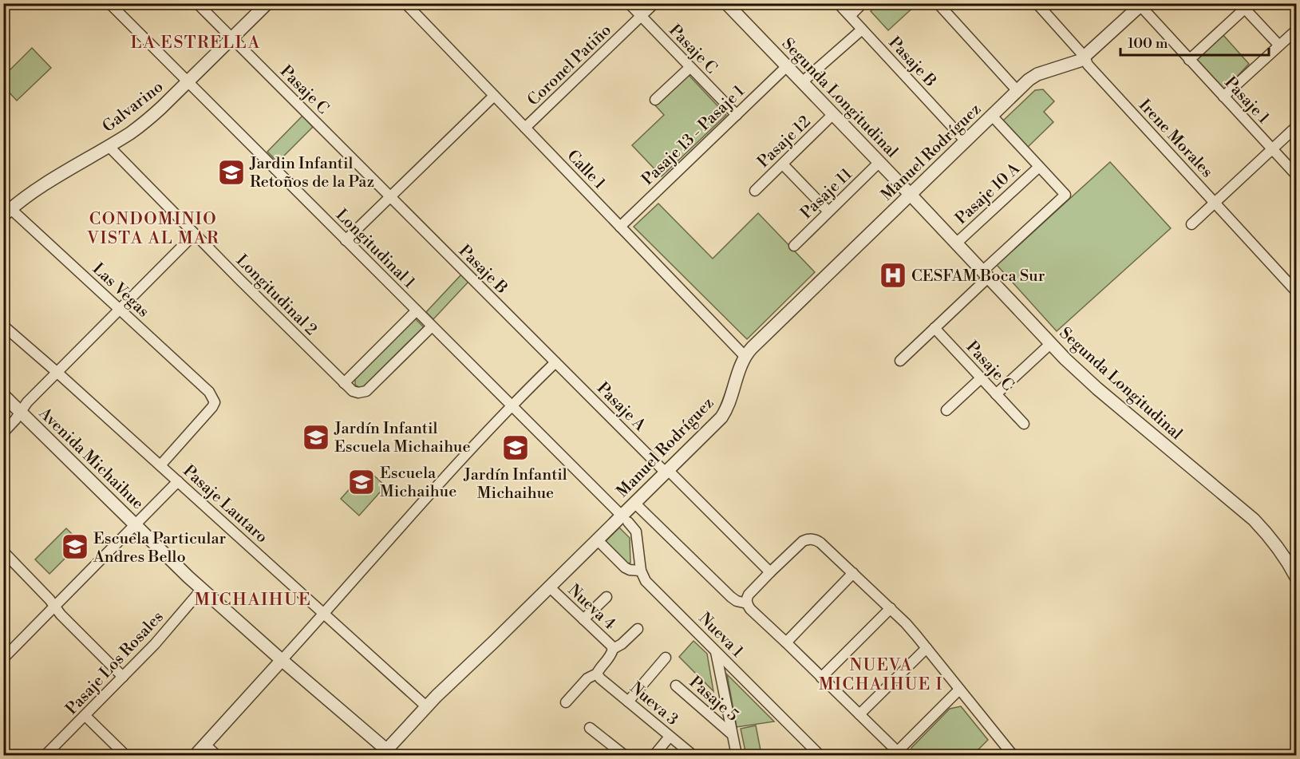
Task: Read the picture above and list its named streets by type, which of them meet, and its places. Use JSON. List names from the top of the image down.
{
  "streets": {
    "street": [
      "Pasaje C",
      "Pasaje B",
      "Coronel Patiño",
      "Segunda Longitudinal",
      "Pasaje 1",
      "Galvarino",
      "Pasaje 13 - Pasaje 1",
      "Irene Morales",
      "Pasaje 12",
      "Manuel Rodríguez",
      "Calle 1",
      "Pasaje 11",
      "Pasaje 10 A",
      "Longitudinal 1",
      "Las Vegas",
      "Longitudinal 2",
      "Pasaje A",
      "Avenida Michaihue",
      "Pasaje Lautaro",
      "Nueva 4",
      "Nueva 1",
      "Pasaje Los Rosales",
      "Pasaje 5",
      "Nueva 3"
    ]
  },
  "crossings": [
    ["Pasaje C", "Pasaje B"],
    ["Pasaje C", "Coronel Patiño"],
    ["Pasaje C", "Galvarino"],
    ["Pasaje C", "Pasaje 13 - Pasaje 1"],
    ["Pasaje B", "Manuel Rodríguez"],
    ["Pasaje B", "Pasaje A"],
    ["Coronel Patiño", "Calle 1"],
    ["Segunda Longitudinal", "Pasaje 13 - Pasaje 1"],
    ["Segunda Longitudinal", "Pasaje 12"],
    ["Segunda Longitudinal", "Manuel Rodríguez"],
    ["Segunda Longitudinal", "Pasaje 11"],
    ["Segunda Longitudinal", "Pasaje 10 A"],
    ["Pasaje 1", "Manuel Rodríguez"],
    ["Galvarino", "Longitudinal 1"],
    ["Galvarino", "Las Vegas"],
    ["Galvarino", "Longitudinal 2"],
    ["Pasaje 13 - Pasaje 1", "Calle 1"],
    ["Irene Morales", "Manuel Rodríguez"],
    ["Manuel Rodríguez", "Calle 1"],
    ["Manuel Rodríguez", "Longitudinal 1"],
    ["Manuel Rodríguez", "Pasaje A"],
    ["Manuel Rodríguez", "Avenida Michaihue"],
    ["Manuel Rodríguez", "Pasaje Lautaro"],
    ["Manuel Rodríguez", "Nueva 4"],
    ["Manuel Rodríguez", "Nueva 1"],
    ["Longitudinal 1", "Longitudinal 2"],
    ["Longitudinal 1", "Nueva 1"],
    ["Las Vegas", "Pasaje Lautaro"],
    ["Avenida Michaihue", "Pasaje Los Rosales"]
  ],
  "districts": [
    "LA ESTRELLA",
    "CONDOMINIO VISTA AL MAR",
    "MICHAIHUE",
    "NUEVA MICHAIHUE I"
  ],
  "places": {
    "school or university": [
      "Jardin Infantil Retoños de la Paz",
      "Jardín Infantil Escuela Michaihue",
      "Jardín Infantil Michaihue",
      "Escuela Michaihue",
      "Escuela Particular Andres Bello"
    ],
    "hospital": ["CESFAM Boca Sur"]
  },
  "scale_bar": "100 m"
}
